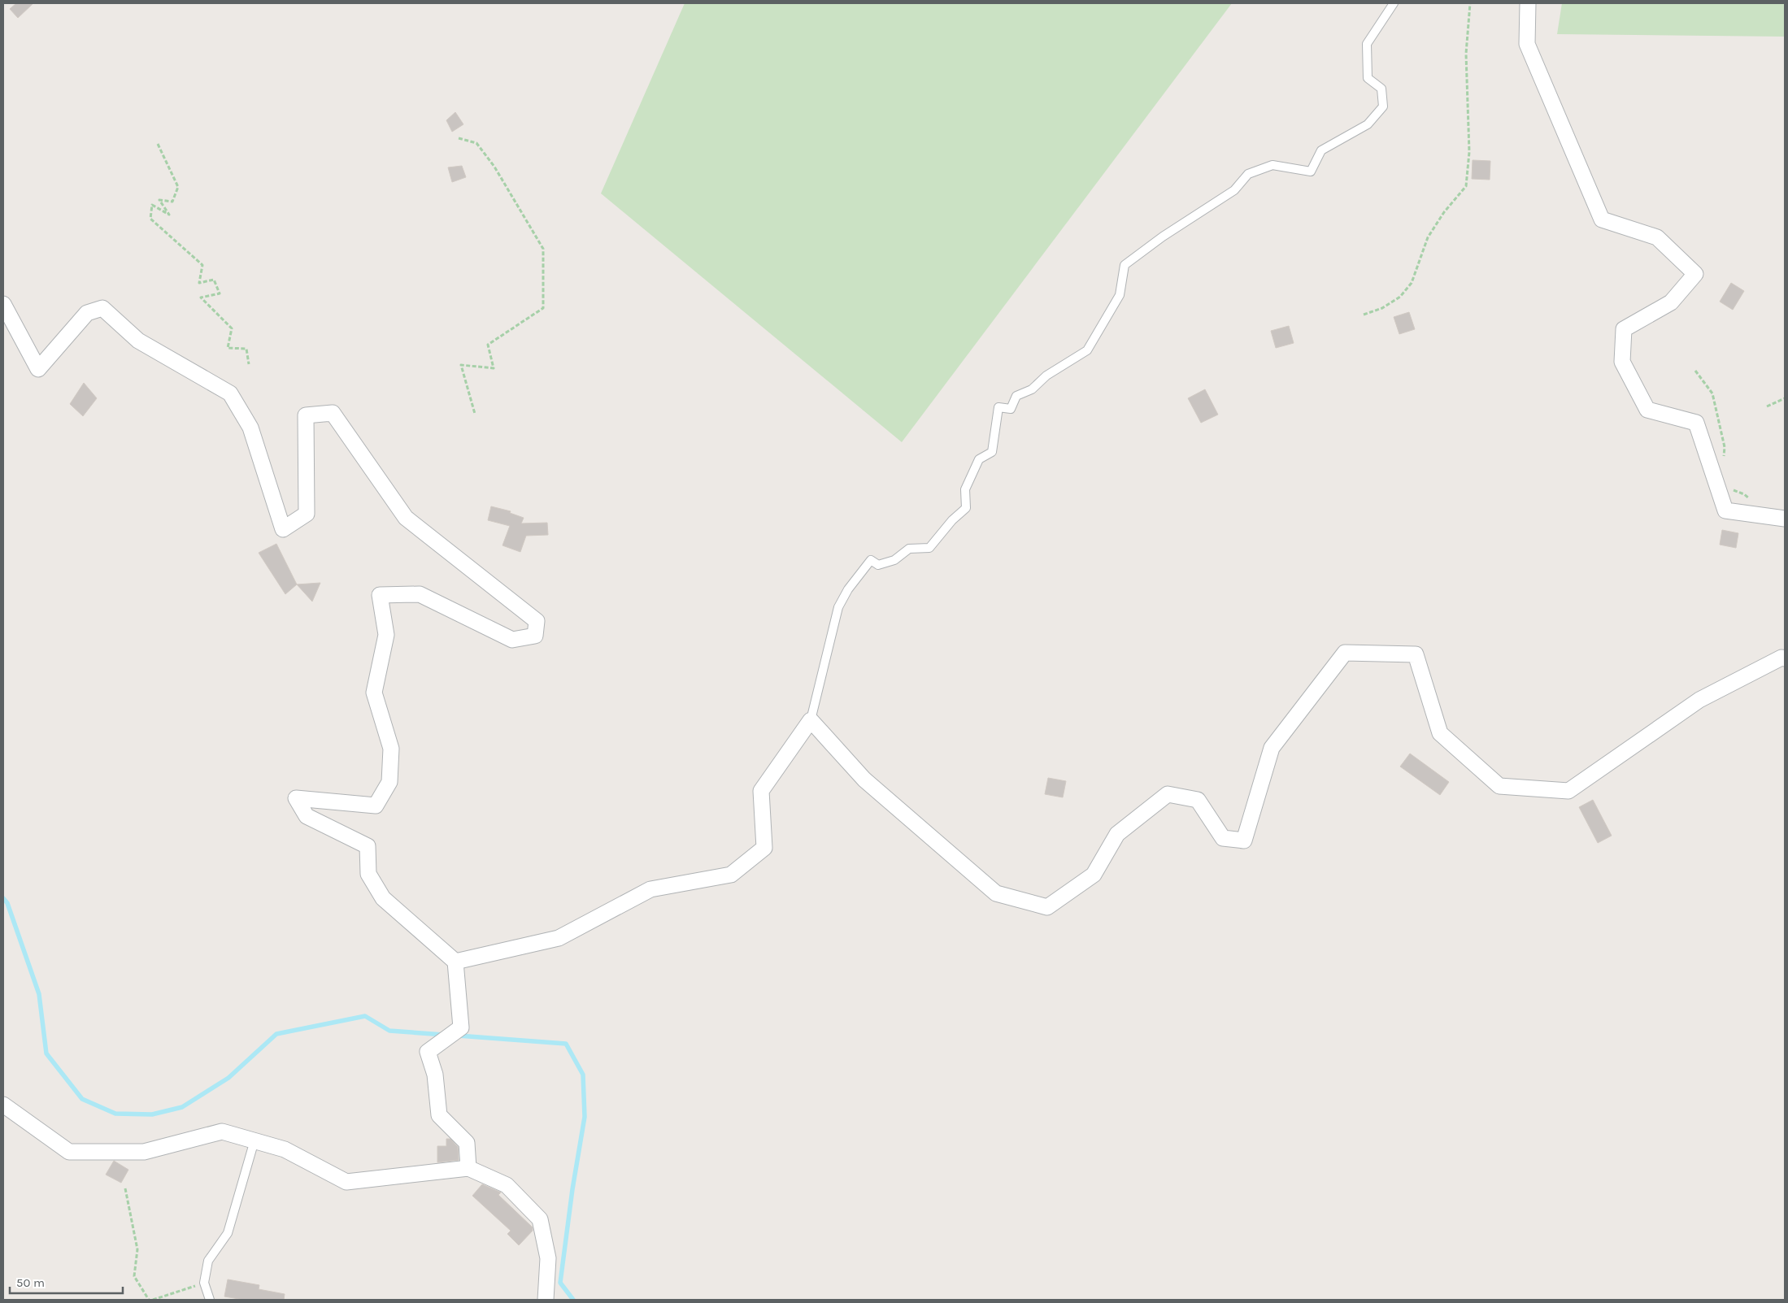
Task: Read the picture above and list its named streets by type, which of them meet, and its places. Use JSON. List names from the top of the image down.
{
  "scale_bar": "50 m"
}
